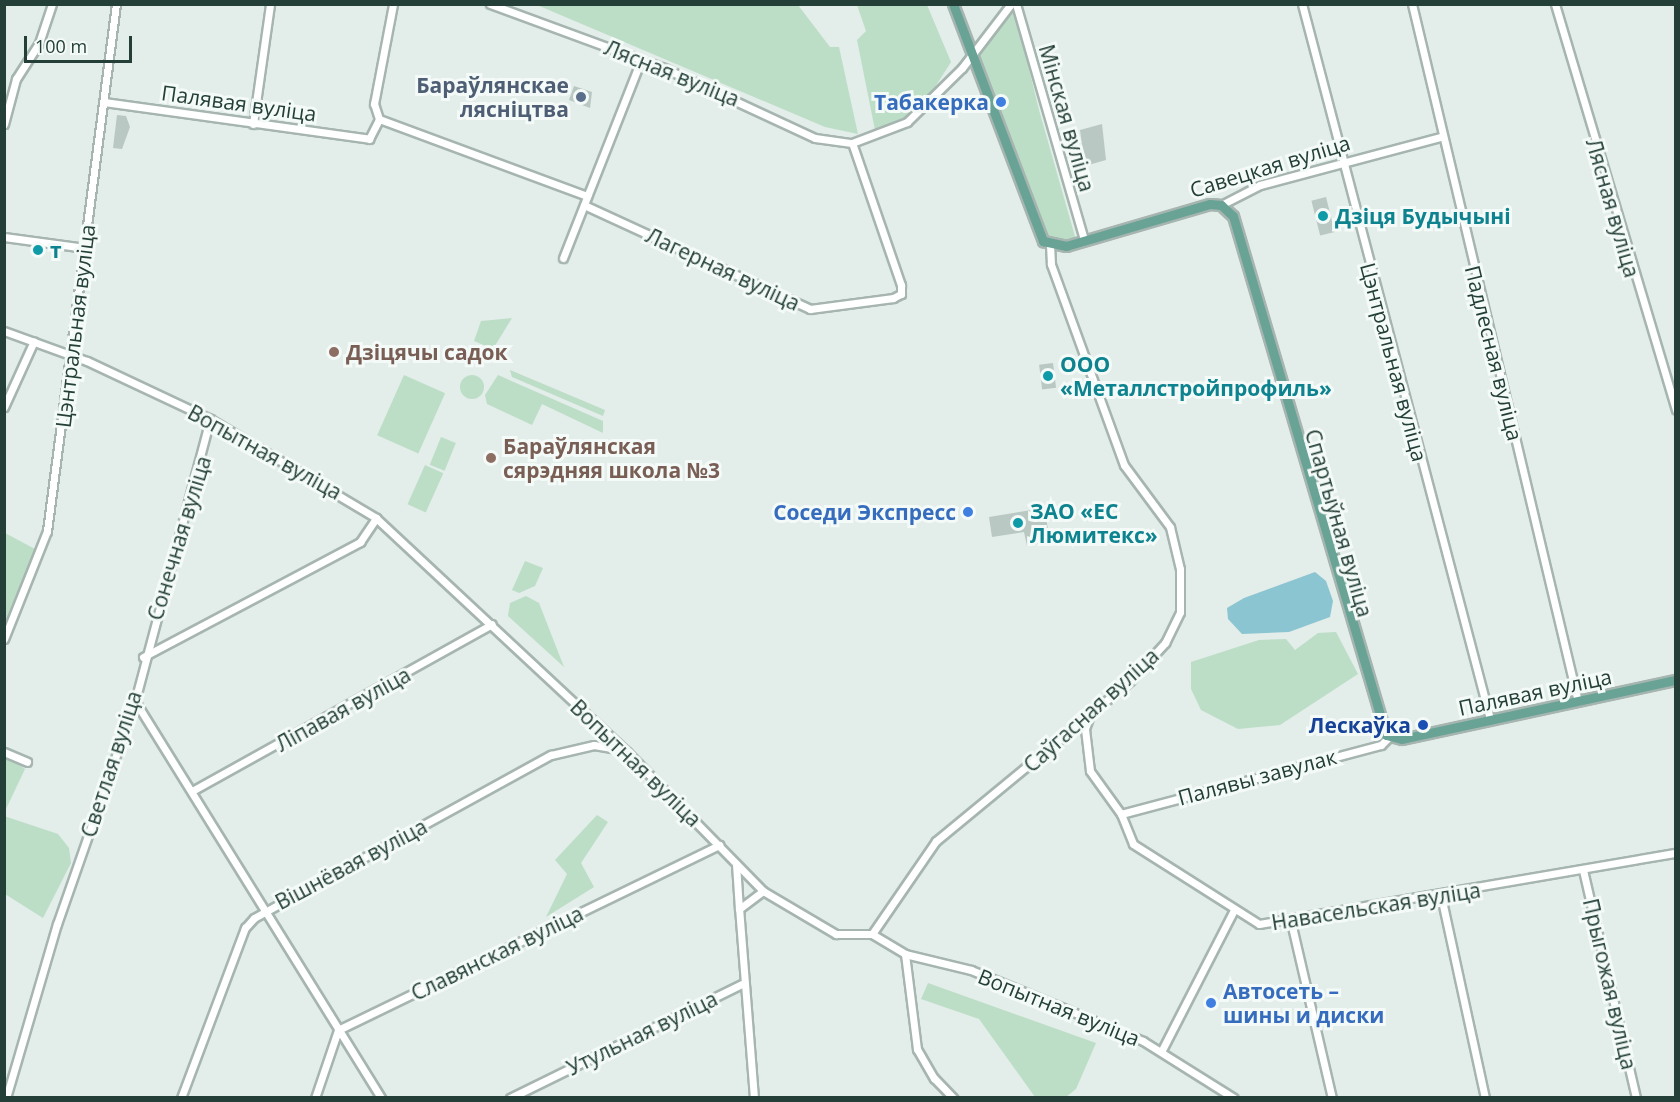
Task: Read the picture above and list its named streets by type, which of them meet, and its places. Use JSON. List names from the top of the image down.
{
  "streets": {
    "main road": ["Палявая вуліца", "Савецкая вуліца", "Спартыўная вуліца"],
    "street": [
      "Лясная вуліца",
      "Мінская вуліца",
      "Лагерная вуліца",
      "Цэнтральная вуліца",
      "Падлесная вуліца",
      "Вопытная вуліца",
      "Сонечная вуліца",
      "Ліпавая вуліца",
      "Саўгасная вуліца",
      "Светлая вуліца",
      "Палявы завулак",
      "Вішнёвая вуліца",
      "Навасельская вуліца",
      "Славянская вуліца",
      "Прыгожая вуліца",
      "Утульная вуліца"
    ]
  },
  "crossings": [
    ["Лясная вуліца", "Лагерная вуліца"],
    ["Палявая вуліца", "Цэнтральная вуліца"],
    ["Палявая вуліца", "Падлесная вуліца"],
    ["Палявая вуліца", "Спартыўная вуліца"],
    ["Палявая вуліца", "Палявы завулак"],
    ["Мінская вуліца", "Савецкая вуліца"],
    ["Савецкая вуліца", "Цэнтральная вуліца"],
    ["Савецкая вуліца", "Падлесная вуліца"],
    ["Савецкая вуліца", "Спартыўная вуліца"],
    ["Савецкая вуліца", "Саўгасная вуліца"],
    ["Цэнтральная вуліца", "Вопытная вуліца"],
    ["Вопытная вуліца", "Сонечная вуліца"],
    ["Вопытная вуліца", "Ліпавая вуліца"],
    ["Вопытная вуліца", "Саўгасная вуліца"],
    ["Вопытная вуліца", "Вішнёвая вуліца"],
    ["Вопытная вуліца", "Славянская вуліца"],
    ["Спартыўная вуліца", "Палявы завулак"],
    ["Сонечная вуліца", "Светлая вуліца"],
    ["Саўгасная вуліца", "Навасельская вуліца"],
    ["Палявы завулак", "Навасельская вуліца"],
    ["Навасельская вуліца", "Прыгожая вуліца"]
  ],
  "places": [
    "Бараўлянскае лясніцтва",
    "Табакерка",
    "Дзіця Будычыні",
    "т",
    "Дзіцячы садок",
    "ООО «Металлстройпрофиль»",
    "Бараўлянская сярэдняя школа №3",
    "Соседи Экспресс",
    "ЗАО «ЕС Люмитекс»",
    "Лескаўка",
    "Автосеть – шины и диски"
  ],
  "scale_bar": "100 m"
}
